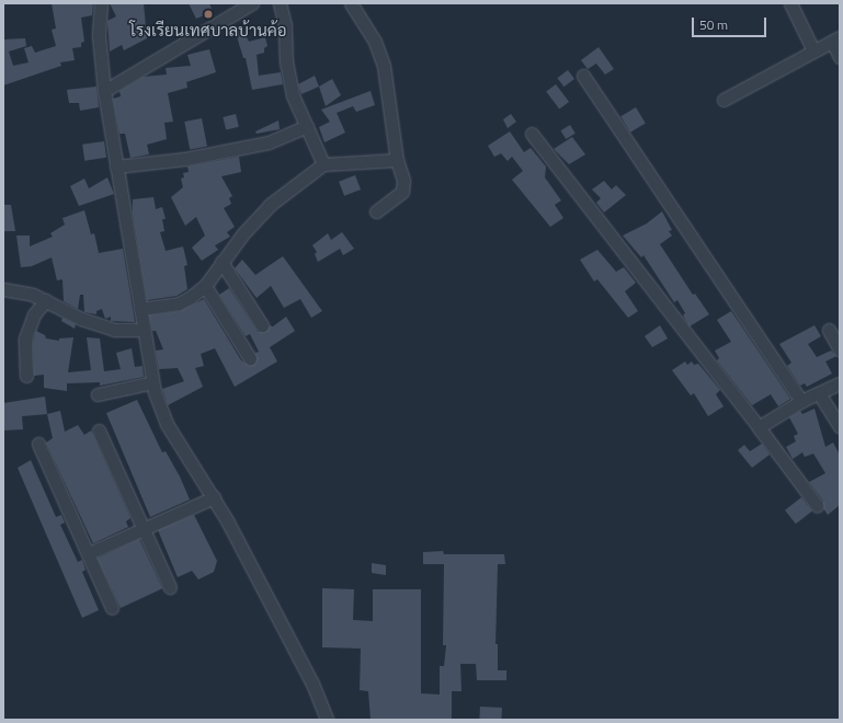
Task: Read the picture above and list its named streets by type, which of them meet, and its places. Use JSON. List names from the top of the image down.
{
  "places": ["โรงเรียนเทศบาลบ้านค้อ"],
  "scale_bar": "50 m"
}
